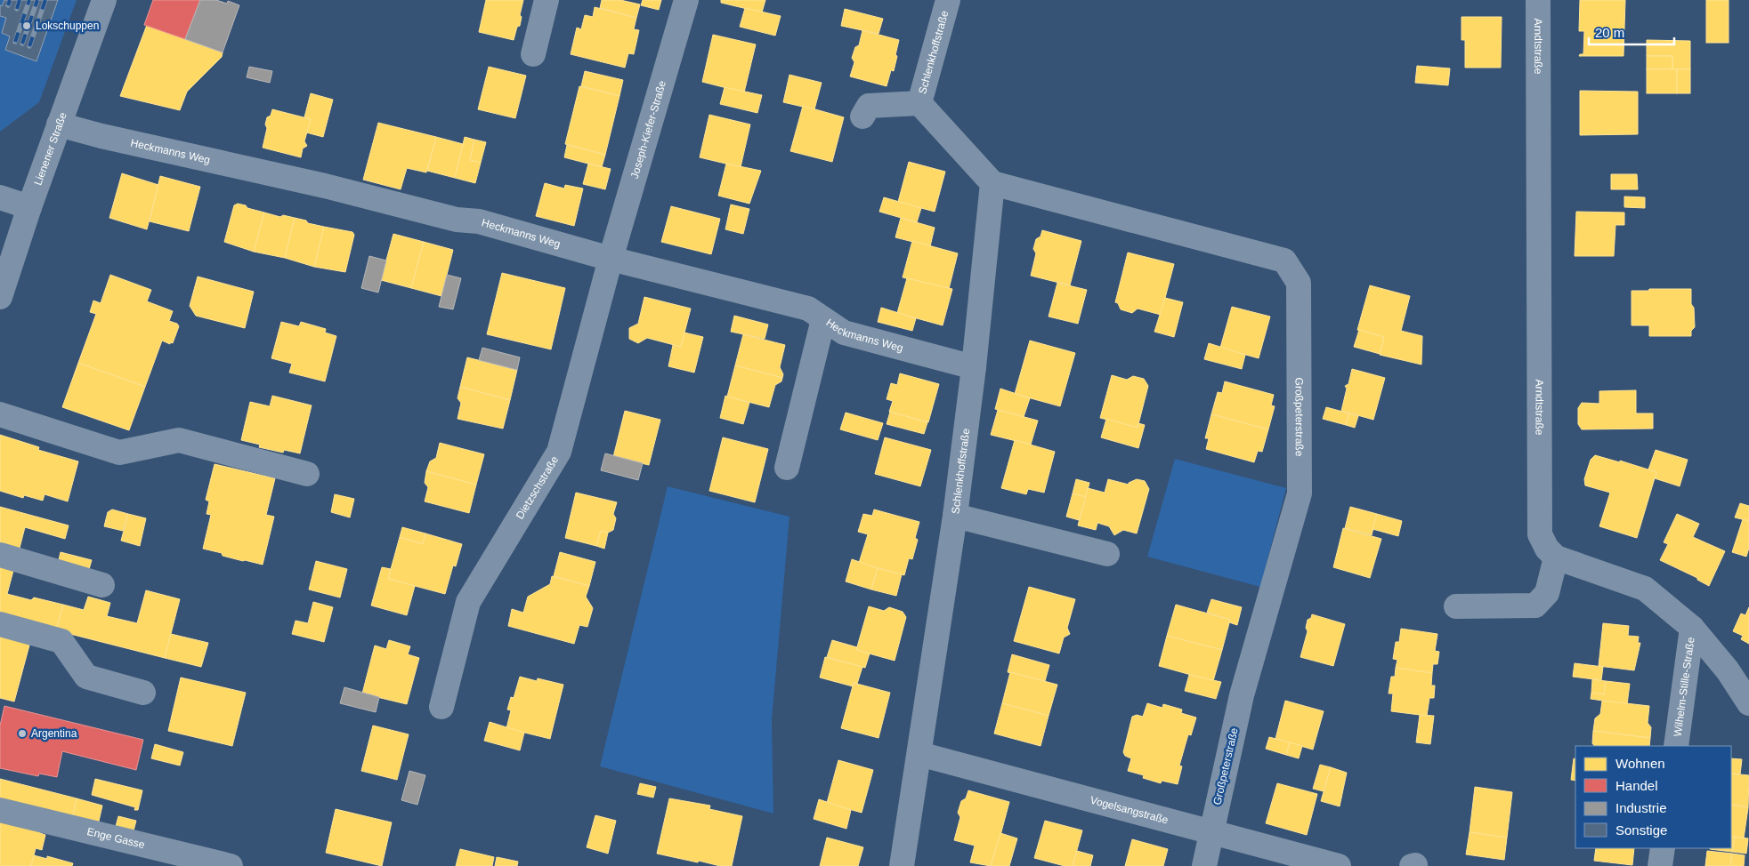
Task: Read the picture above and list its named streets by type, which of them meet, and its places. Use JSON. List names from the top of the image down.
{
  "streets": {
    "street": [
      "Arndtstraße",
      "Schlenkhoffstraße",
      "Joseph-Kiefer-Straße",
      "Lienener Straße",
      "Heckmanns Weg",
      "Großpeterstraße",
      "Dietzschstraße",
      "Wilhelm-Stille-Straße",
      "Vogelsangstraße",
      "Enge Gasse"
    ]
  },
  "crossings": [
    ["Schlenkhoffstraße", "Heckmanns Weg"],
    ["Schlenkhoffstraße", "Großpeterstraße"],
    ["Schlenkhoffstraße", "Vogelsangstraße"],
    ["Joseph-Kiefer-Straße", "Heckmanns Weg"],
    ["Joseph-Kiefer-Straße", "Dietzschstraße"],
    ["Lienener Straße", "Heckmanns Weg"],
    ["Heckmanns Weg", "Dietzschstraße"],
    ["Großpeterstraße", "Vogelsangstraße"]
  ],
  "places": ["Lokschuppen", "Argentina"],
  "legend": [
    "Wohnen",
    "Handel",
    "Industrie",
    "Sonstige"
  ],
  "scale_bar": "20 m"
}
